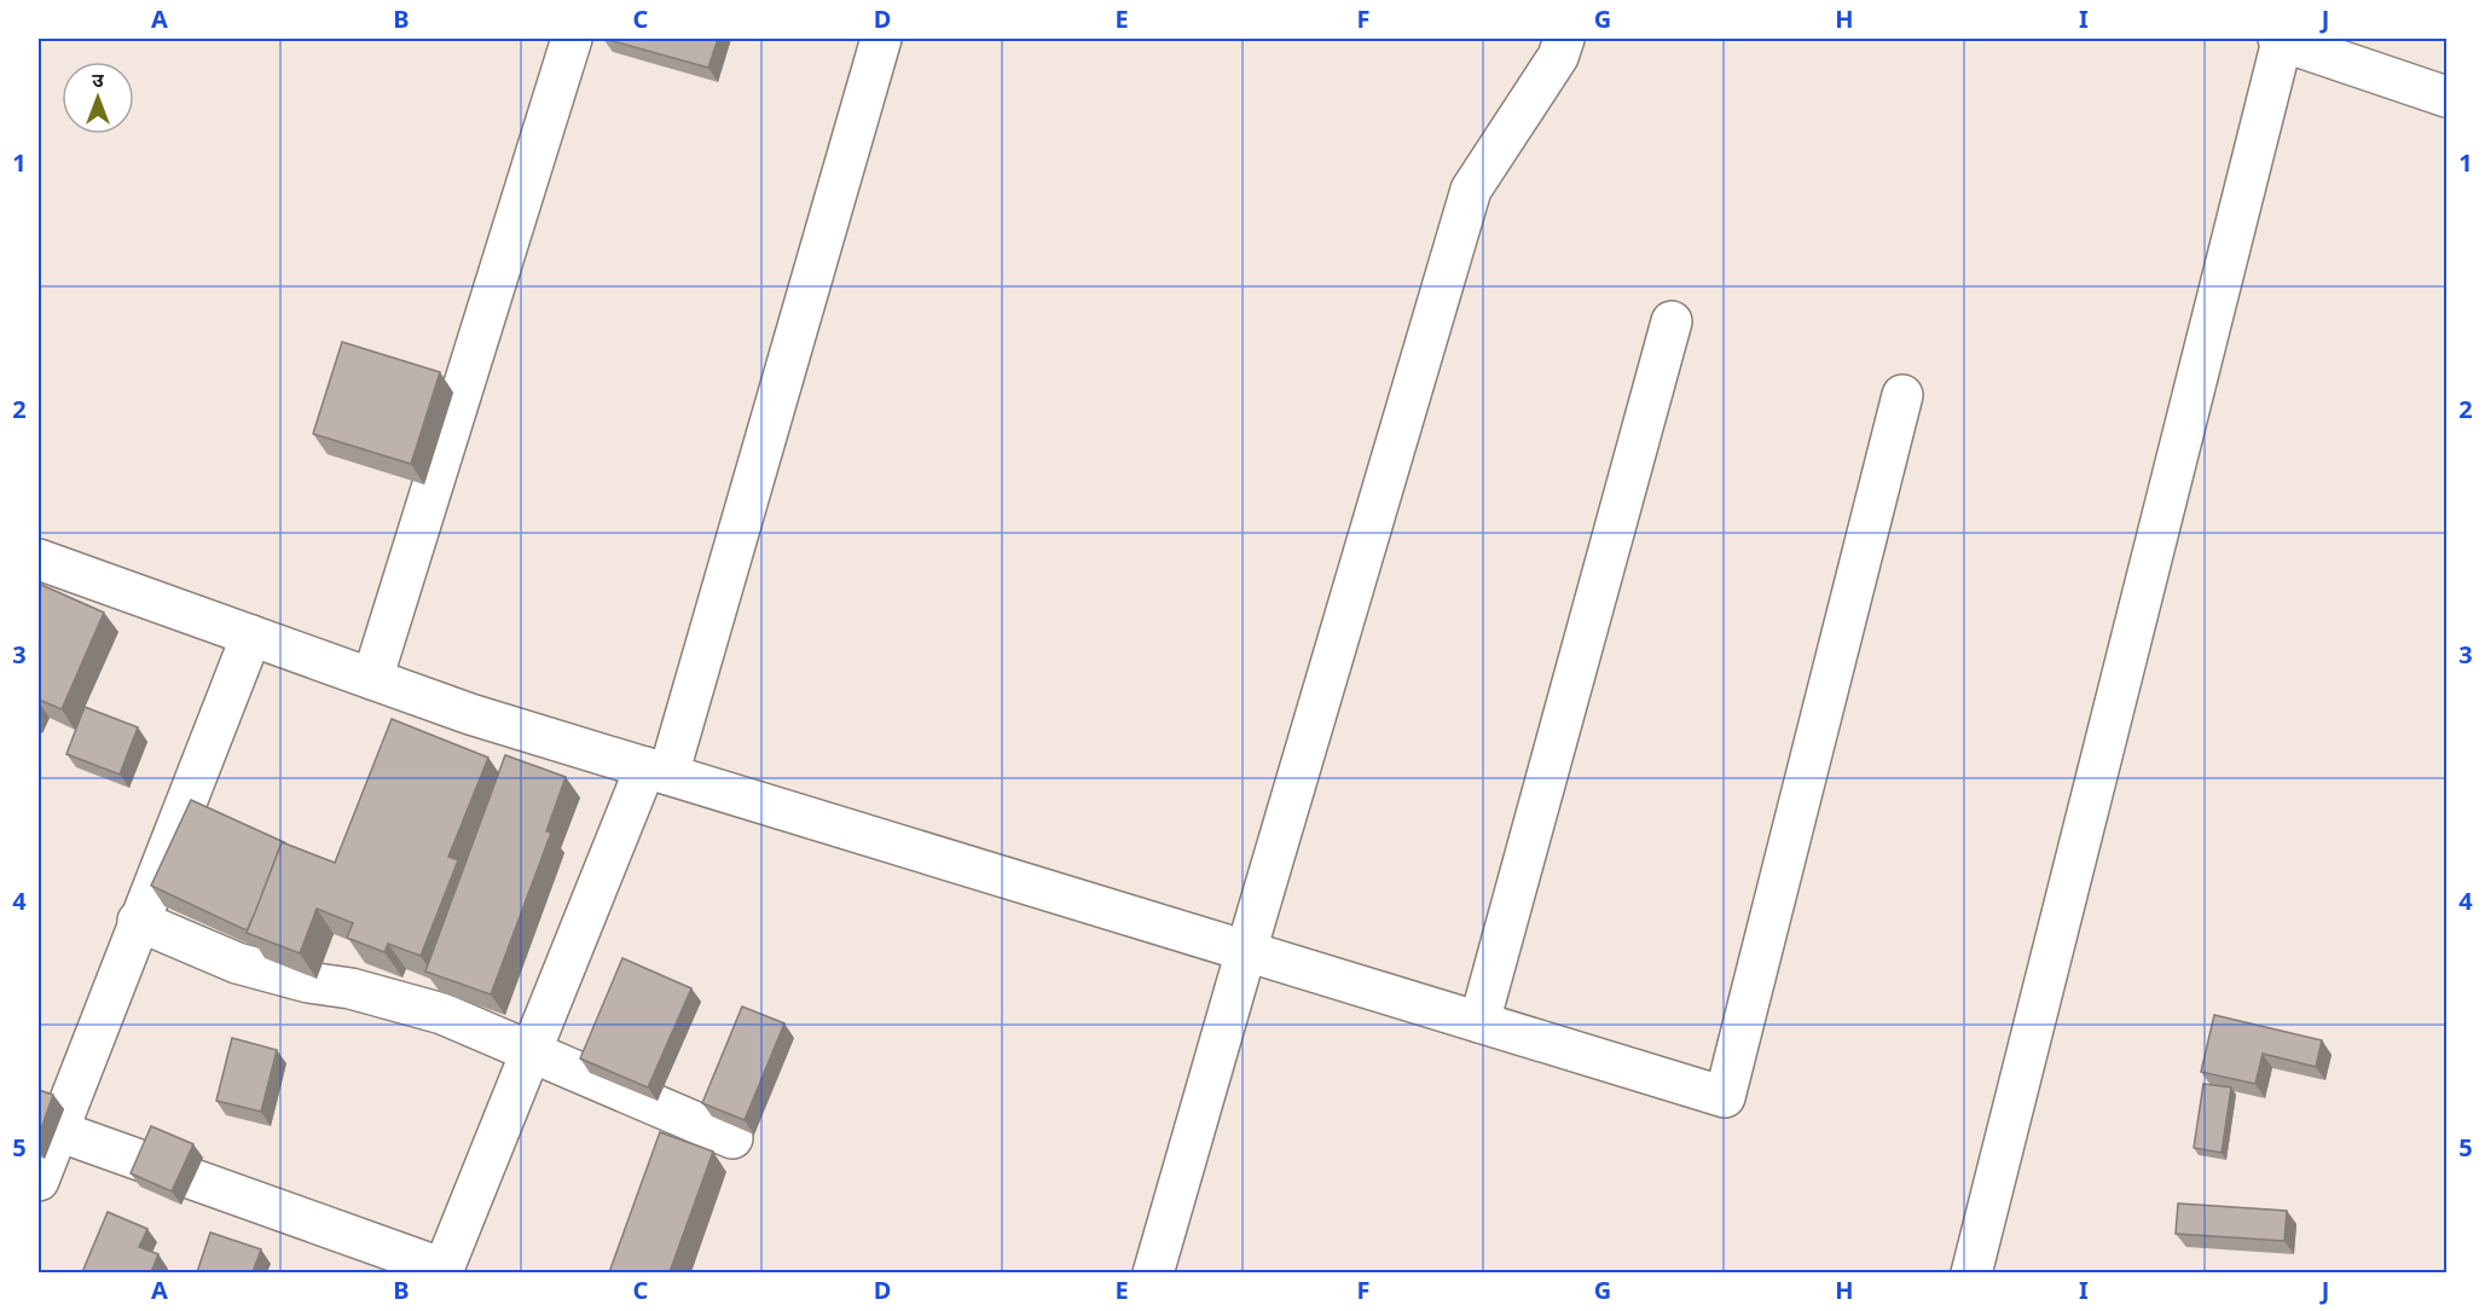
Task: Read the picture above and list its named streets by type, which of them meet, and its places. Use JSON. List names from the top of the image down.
{
  "north": "top",
  "grid": {
    "columns": [
      "A",
      "B",
      "C",
      "D",
      "E",
      "F",
      "G",
      "H",
      "I",
      "J"
    ],
    "rows": [
      "1",
      "2",
      "3",
      "4",
      "5"
    ]
  }
}
